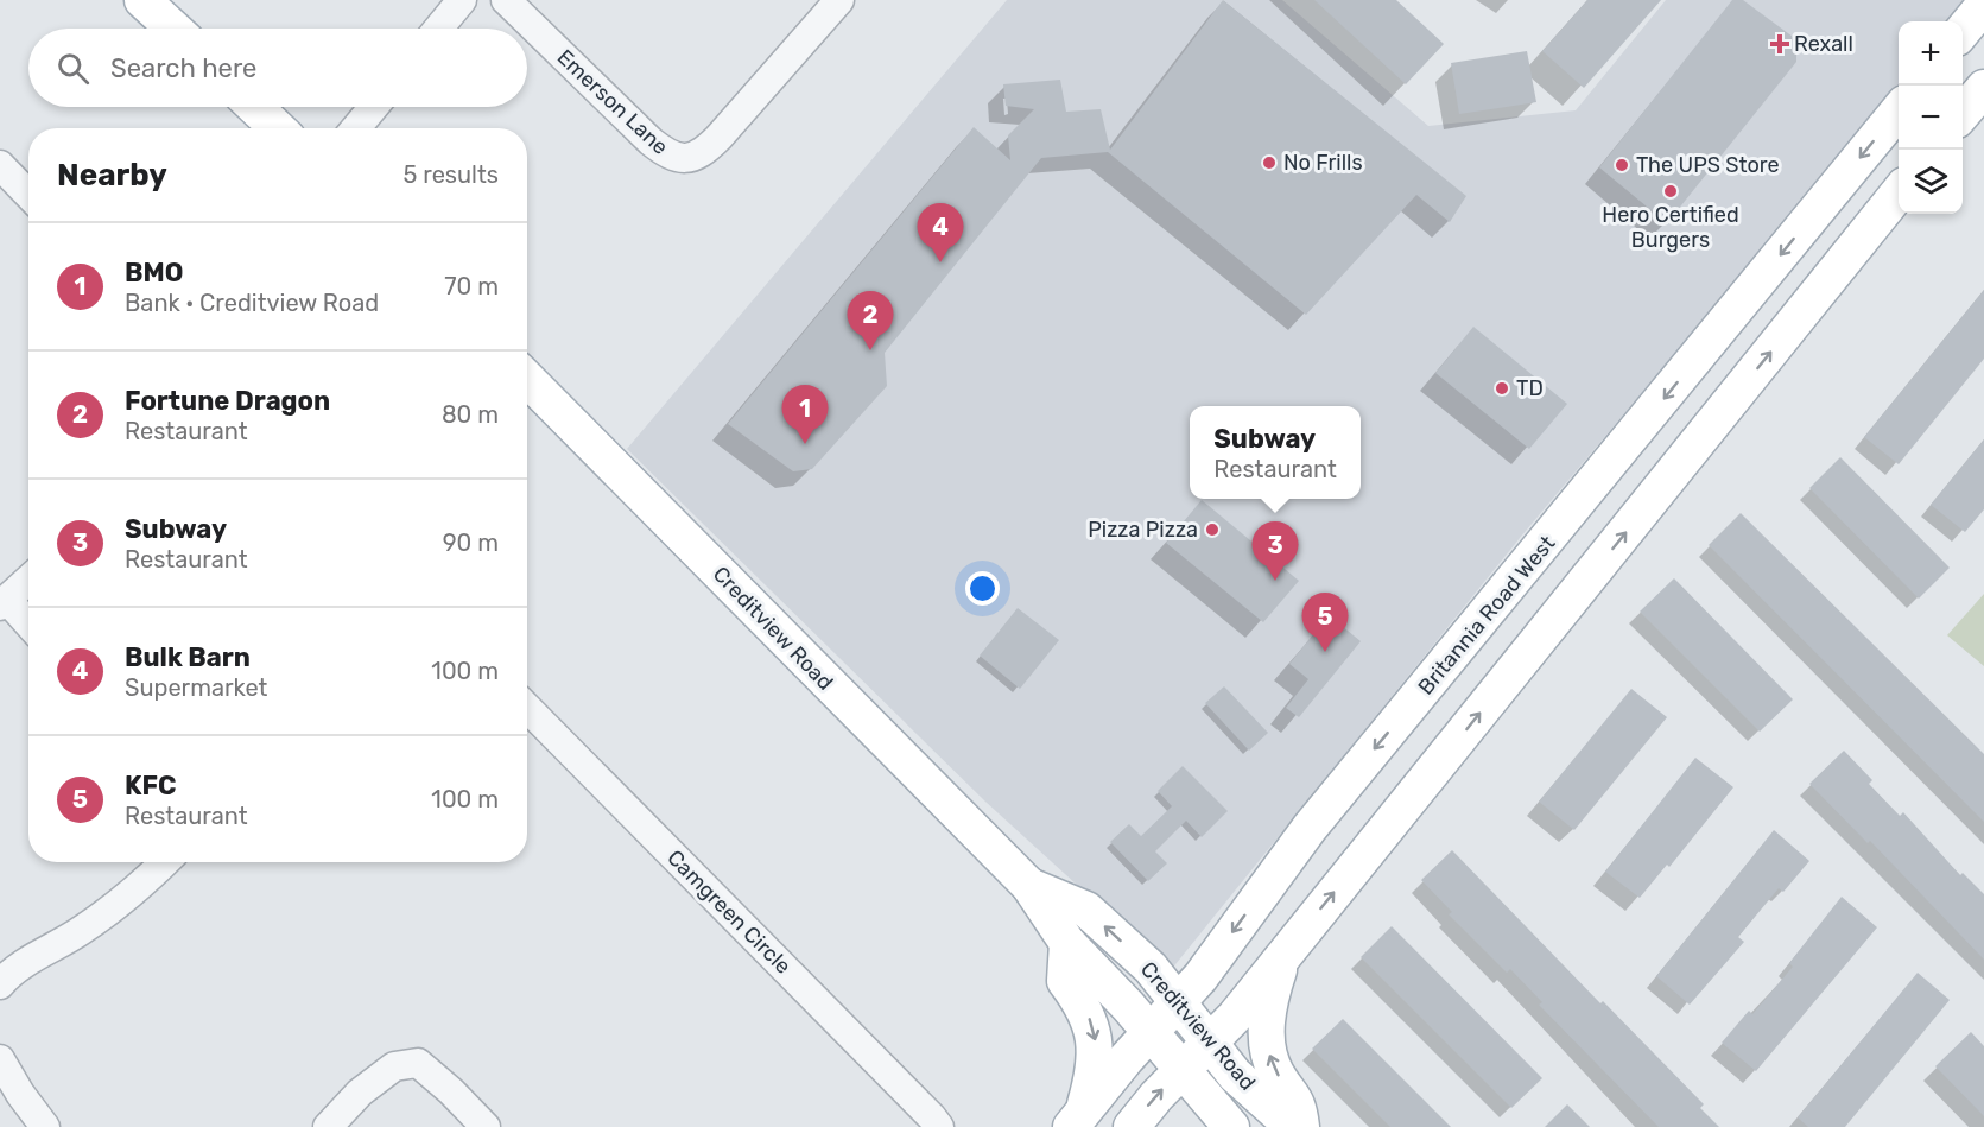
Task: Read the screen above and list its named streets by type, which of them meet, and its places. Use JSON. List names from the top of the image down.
{
  "streets": {
    "main road": ["Britannia Road West", "Creditview Road"],
    "street": ["Emerson Lane", "Camgreen Circle"]
  },
  "crossings": [
    ["Britannia Road West", "Creditview Road"]
  ],
  "places": {
    "health": ["Rexall"],
    "other": [
      "No Frills",
      "The UPS Store",
      "Hero Certified Burgers",
      "TD",
      "Pizza Pizza"
    ]
  },
  "page": {
    "map_buttons": ["+", "−"],
    "search": "Search here",
    "heading": ["Nearby", "5 results"],
    "pins": [
      "4",
      "2",
      "1",
      "3",
      "5"
    ],
    "list": [
      {
        "mark": "1",
        "name": "BMO",
        "note": "Bank · Creditview Road",
        "value": "70 m"
      },
      {
        "mark": "2",
        "name": "Fortune Dragon",
        "note": "Restaurant",
        "value": "80 m"
      },
      {
        "mark": "3",
        "name": "Subway",
        "note": "Restaurant",
        "value": "90 m"
      },
      {
        "mark": "4",
        "name": "Bulk Barn",
        "note": "Supermarket",
        "value": "100 m"
      },
      {
        "mark": "5",
        "name": "KFC",
        "note": "Restaurant",
        "value": "100 m"
      }
    ],
    "popup": ["Subway", "Restaurant"]
  }
}
